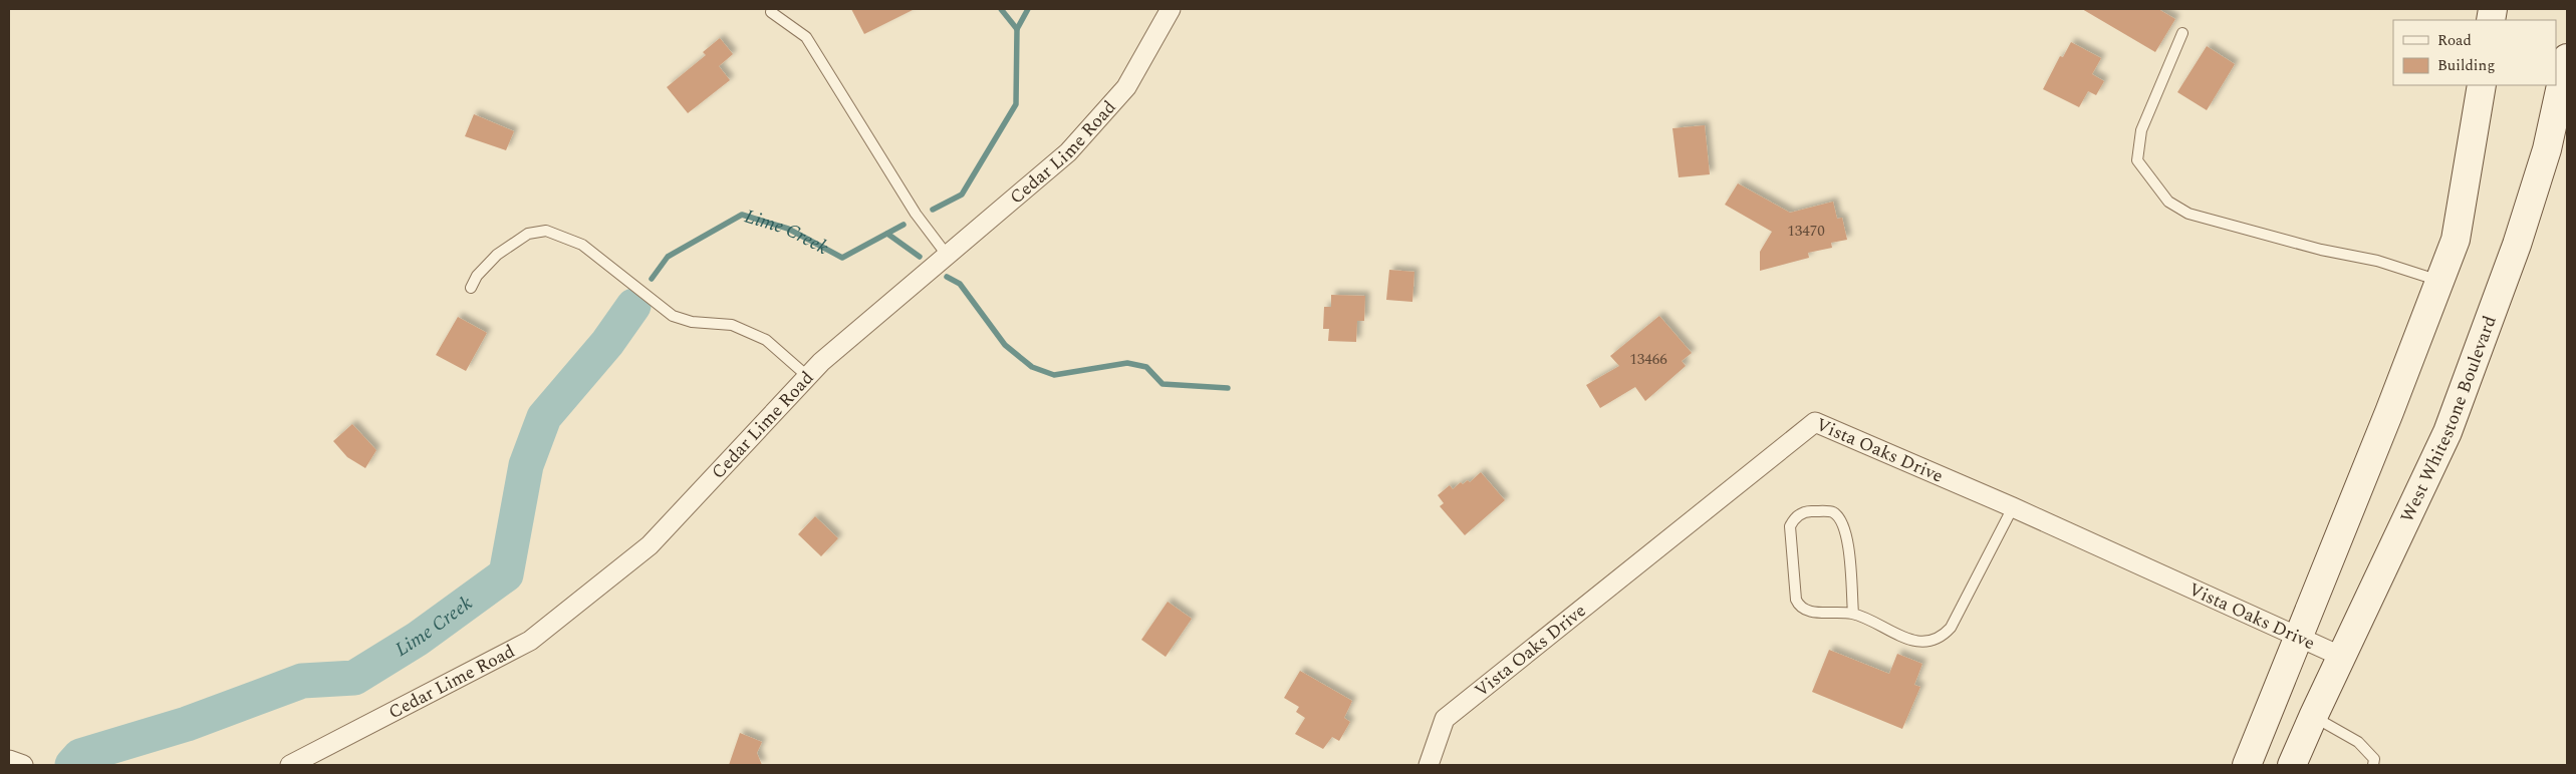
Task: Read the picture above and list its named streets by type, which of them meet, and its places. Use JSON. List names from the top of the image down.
{
  "streets": {
    "main road": ["West Whitestone Boulevard"],
    "street": ["Cedar Lime Road", "Vista Oaks Drive"]
  },
  "crossings": [
    ["West Whitestone Boulevard", "Vista Oaks Drive"]
  ],
  "water": ["Lime Creek"],
  "house_numbers": ["13470", "13466"],
  "legend": ["Road", "Building"]
}
